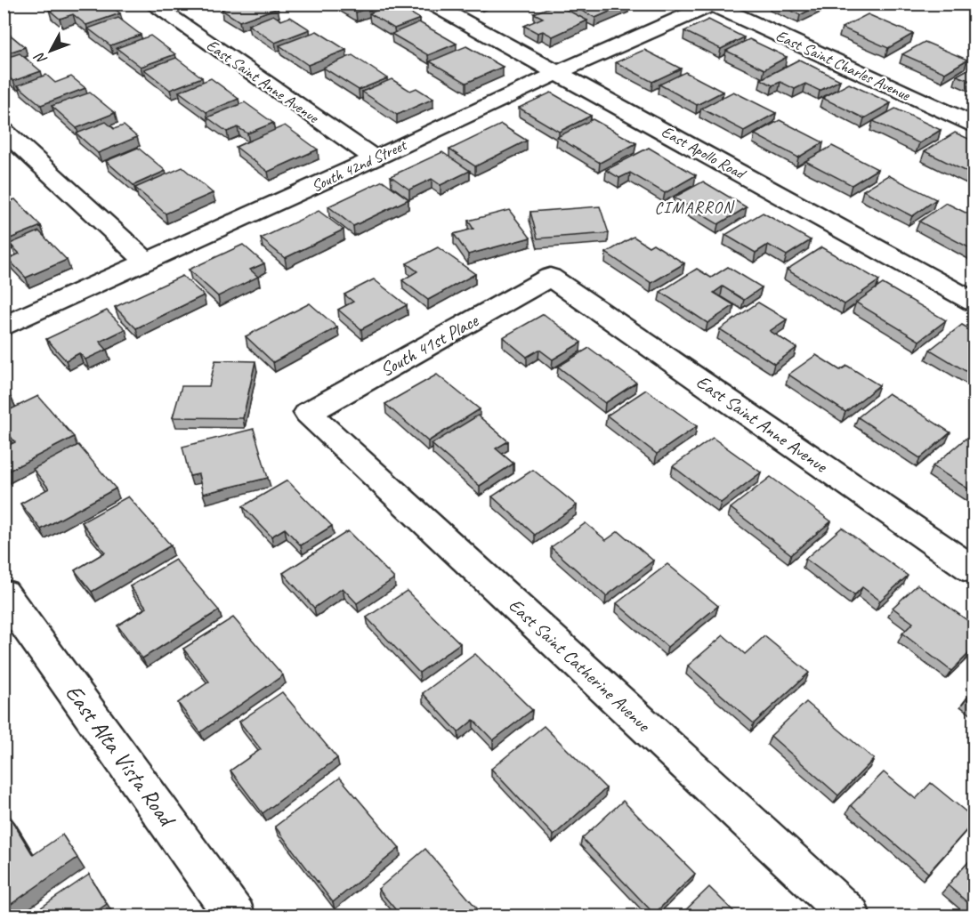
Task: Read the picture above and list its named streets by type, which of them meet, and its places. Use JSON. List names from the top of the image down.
{
  "streets": {
    "street": [
      "East Saint Charles Avenue",
      "East Saint Anne Avenue",
      "East Apollo Road",
      "South 42nd Street",
      "South 41st Place",
      "East Saint Catherine Avenue",
      "East Alta Vista Road"
    ]
  },
  "crossings": [
    ["East Saint Charles Avenue", "South 42nd Street"],
    ["East Saint Anne Avenue", "South 42nd Street"],
    ["East Saint Anne Avenue", "South 41st Place"],
    ["East Apollo Road", "South 42nd Street"],
    ["South 41st Place", "East Saint Catherine Avenue"]
  ],
  "districts": ["CIMARRON"],
  "north": "bottom left"
}
